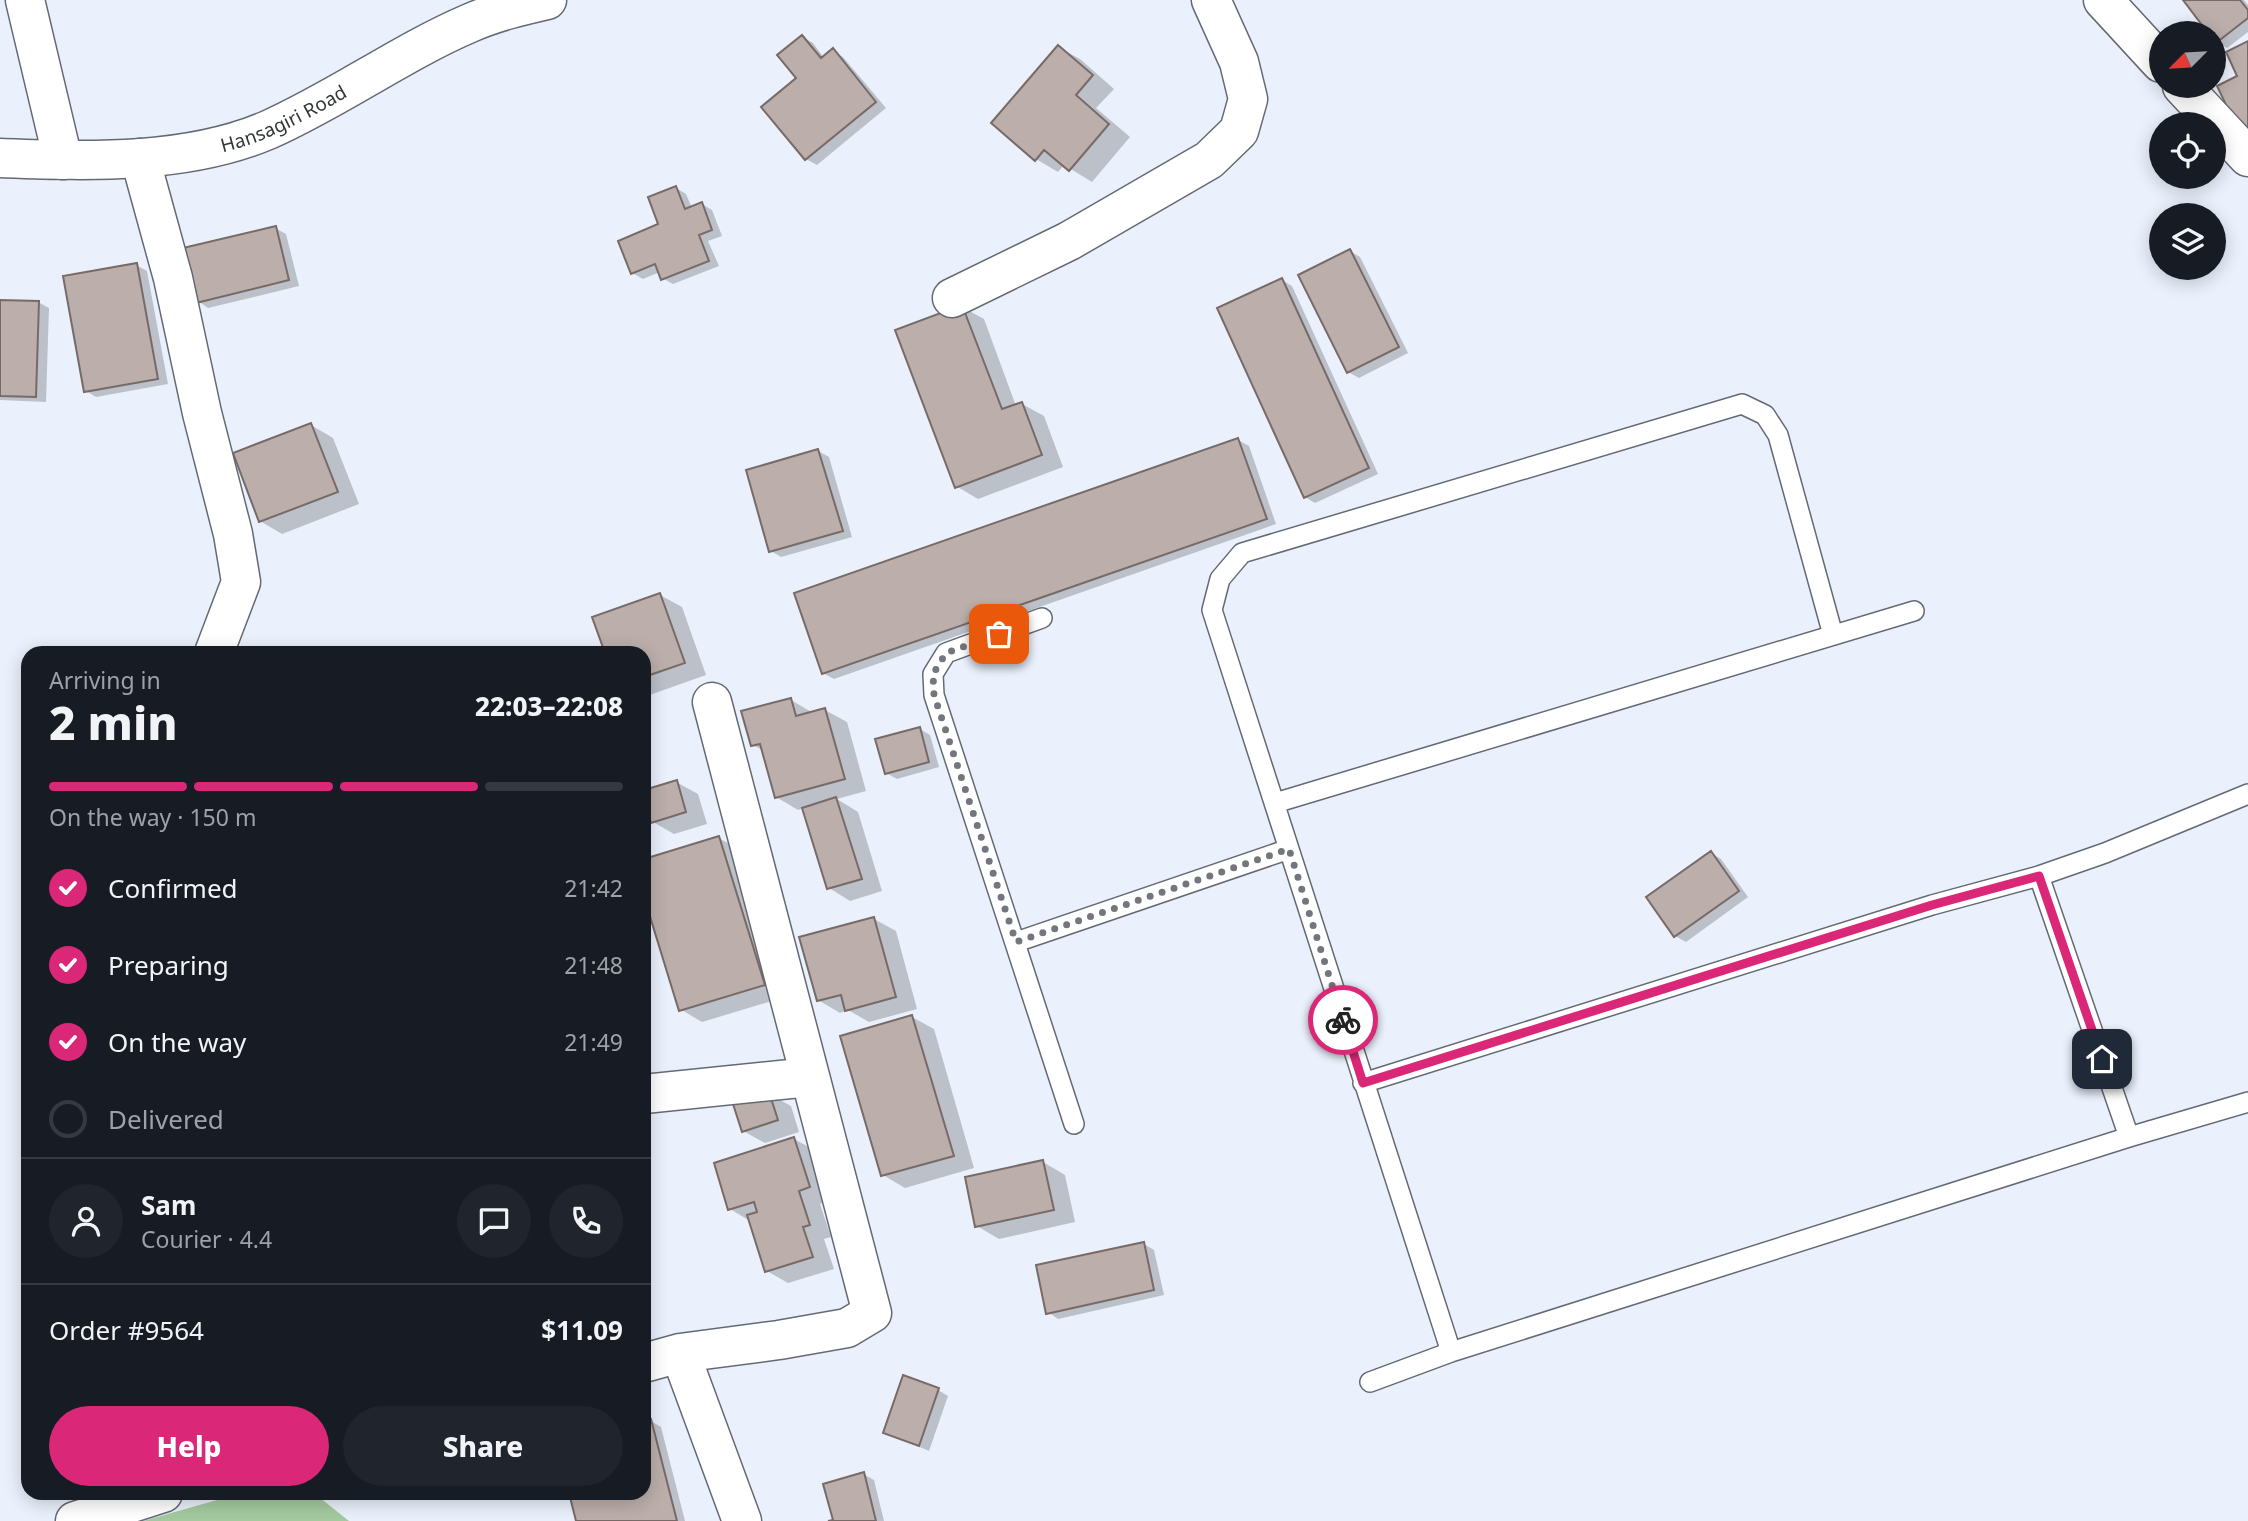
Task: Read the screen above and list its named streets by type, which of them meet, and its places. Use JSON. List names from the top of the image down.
{
  "streets": {
    "street": ["Hansagiri Road"]
  },
  "north": "bottom left",
  "page": {
    "heading": ["2 min", "Arriving in", "22:03–22:08"],
    "panel": [
      "Sam",
      "Courier · 4.4",
      "Order #9564",
      "$11.09"
    ],
    "bar": "On the way · 150 m",
    "list": [
      ["Confirmed", "21:42"],
      ["Preparing", "21:48"],
      ["On the way", "21:49"],
      "Delivered"
    ],
    "buttons": ["Help", "Share"]
  }
}
